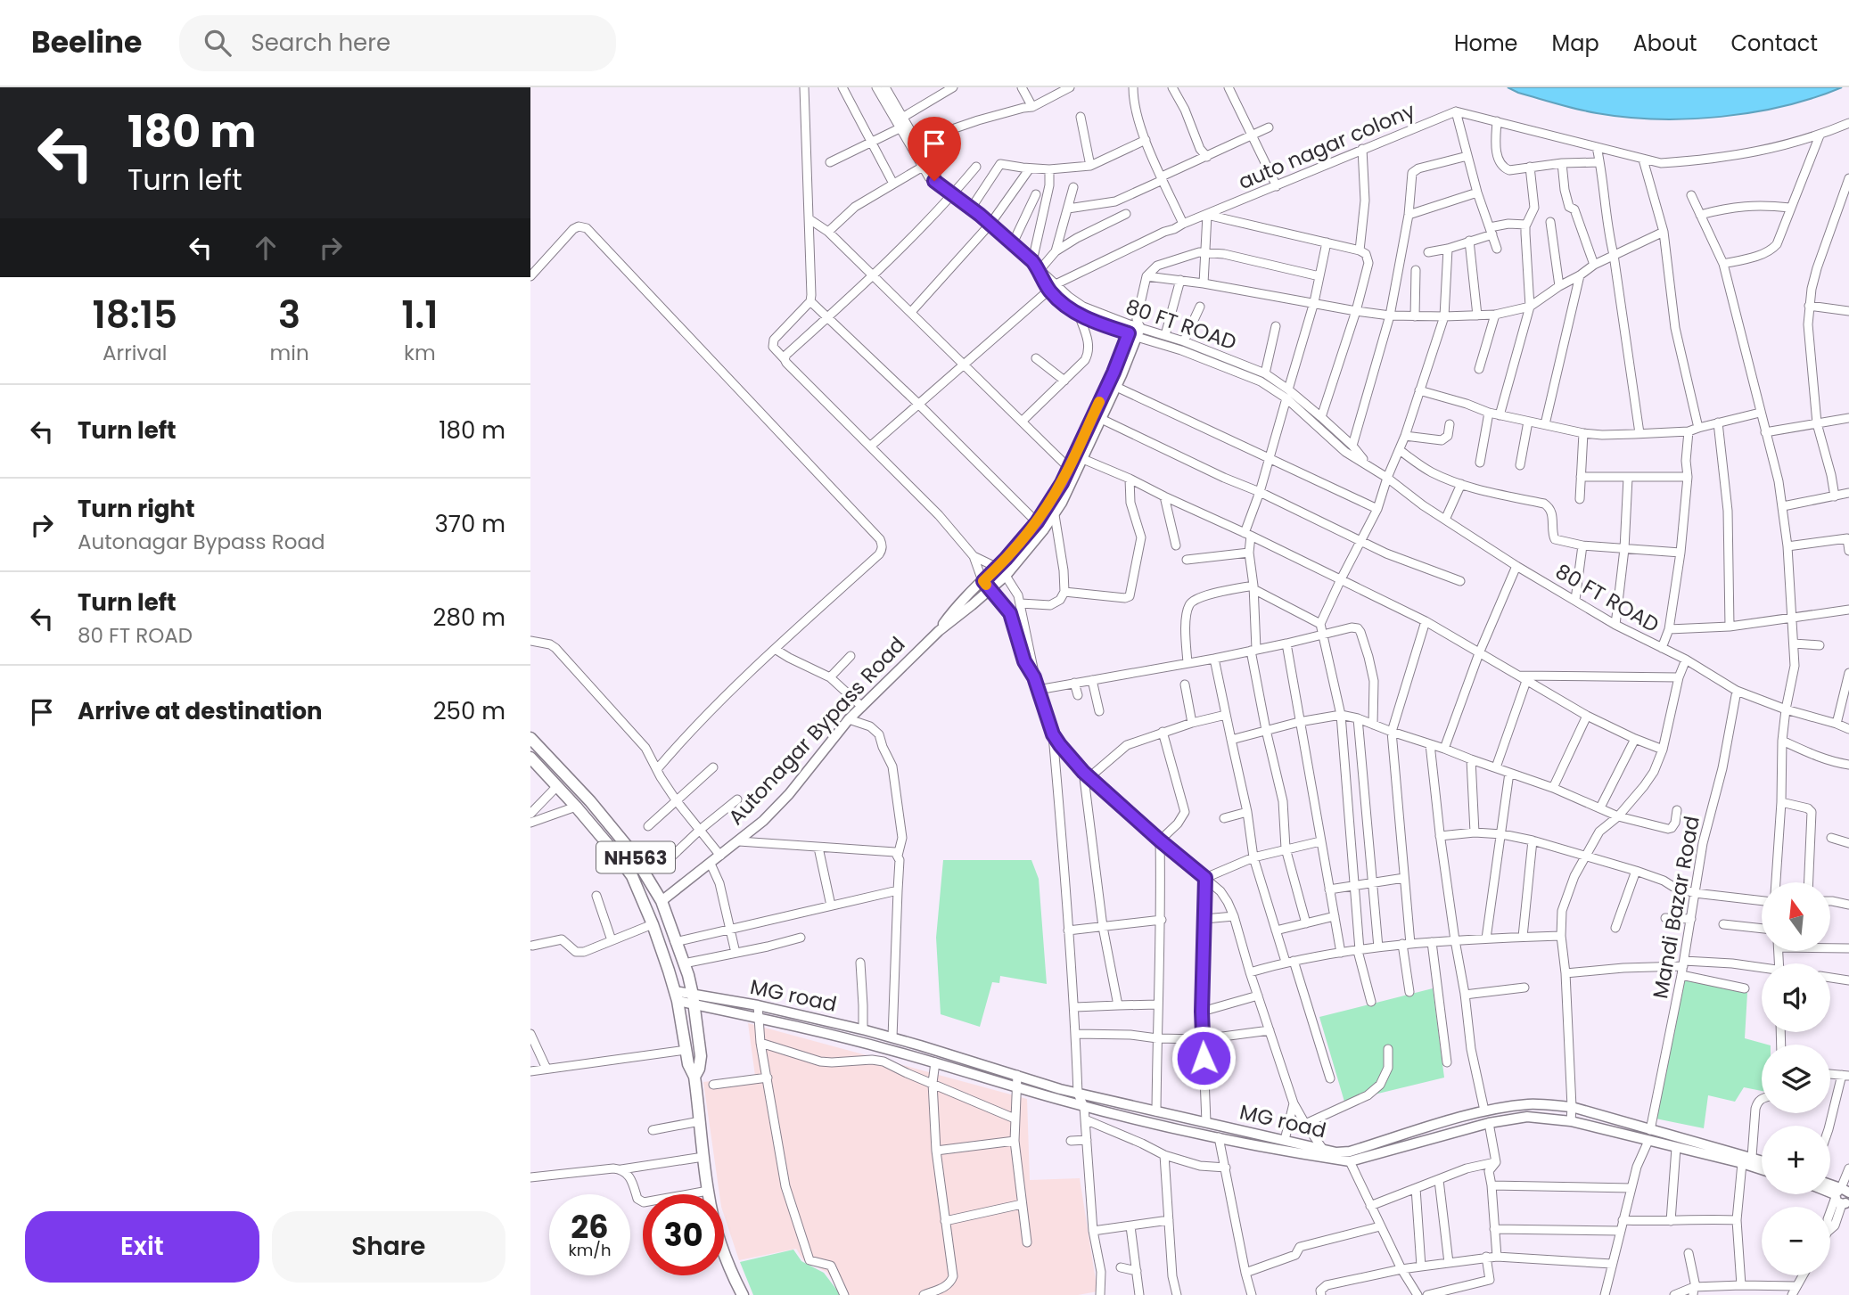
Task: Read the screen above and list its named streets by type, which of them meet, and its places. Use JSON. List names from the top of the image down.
{
  "streets": {
    "highway": ["NH563"],
    "main road": ["Autonagar Bypass Road", "MG road"],
    "street": ["auto nagar colony", "80 FT ROAD", "Mandi Bazar Road"]
  },
  "crossings": [
    ["auto nagar colony", "80 FT ROAD"],
    ["80 FT ROAD", "Autonagar Bypass Road"],
    ["80 FT ROAD", "Mandi Bazar Road"],
    ["Autonagar Bypass Road", "NH563"],
    ["NH563", "MG road"],
    ["Mandi Bazar Road", "MG road"]
  ],
  "north": "top",
  "page": {
    "header": "Beeline",
    "search": "Search here",
    "nav": [
      "Home",
      "Map",
      "About",
      "Contact"
    ],
    "turn": ["180 m", "Turn left"],
    "eta": [
      "18:15",
      "Arrival",
      "3",
      "min",
      "1.1",
      "km"
    ],
    "list": [
      {
        "name": "Turn left",
        "value": "180 m"
      },
      {
        "name": "Turn right",
        "note": "Autonagar Bypass Road",
        "value": "370 m"
      },
      {
        "name": "Turn left",
        "note": "80 FT ROAD",
        "value": "280 m"
      },
      {
        "name": "Arrive at destination",
        "value": "250 m"
      }
    ],
    "map_buttons": ["+", "−"],
    "speed": "26 km/h",
    "limit": "30",
    "buttons": ["Exit", "Share"]
  }
}
